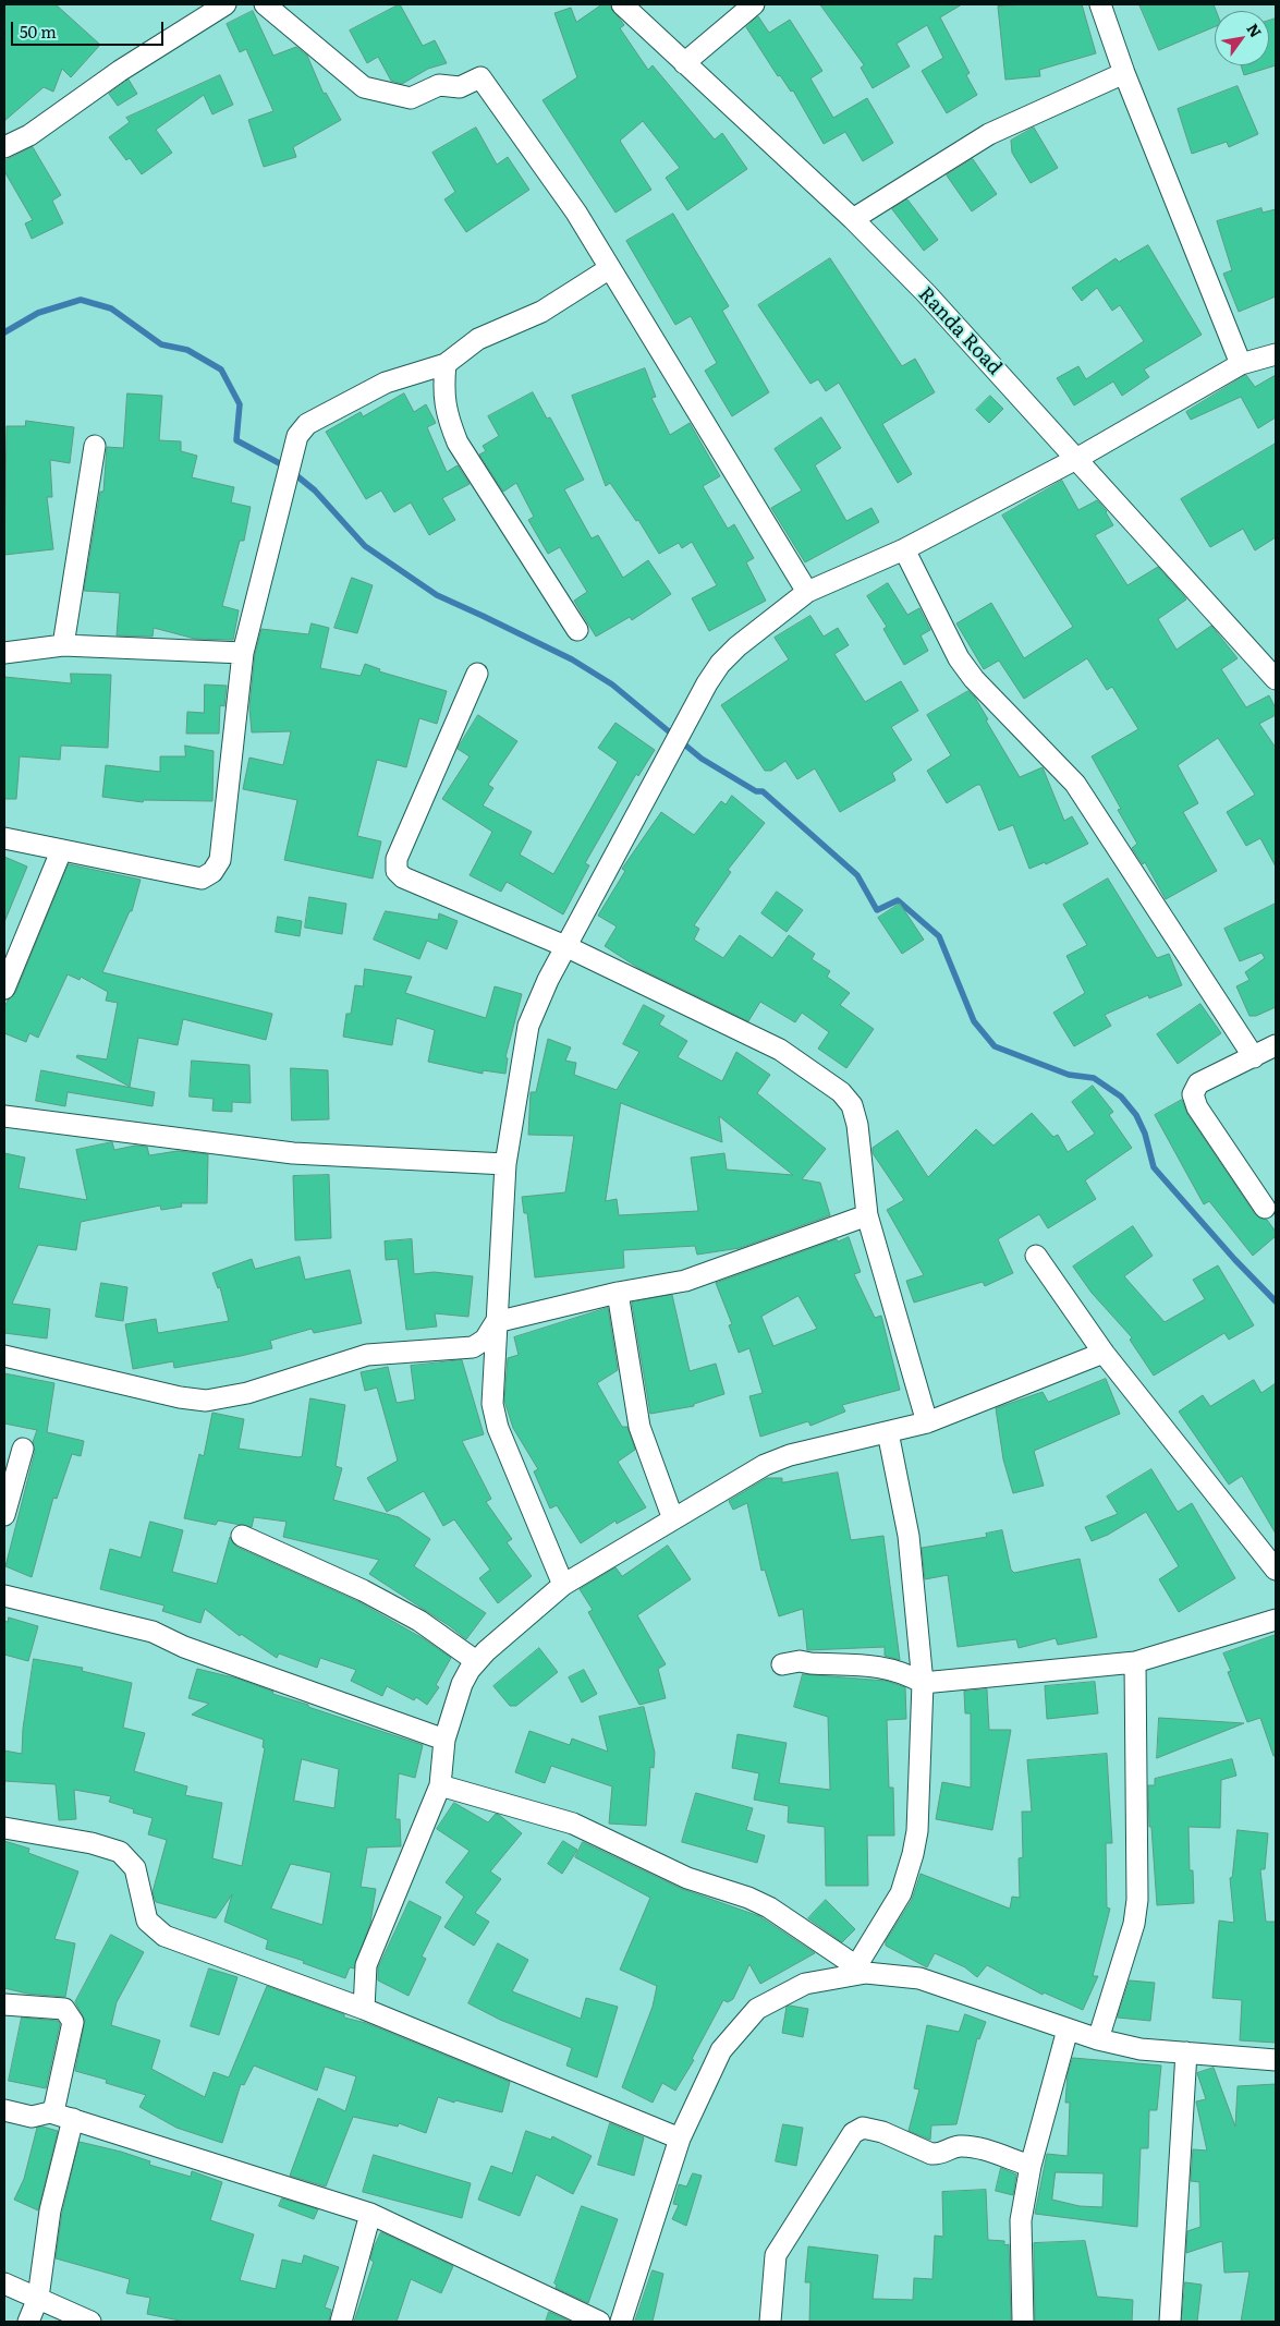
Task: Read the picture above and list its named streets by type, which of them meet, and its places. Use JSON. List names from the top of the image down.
{
  "streets": {
    "street": ["Randa Road"]
  },
  "scale_bar": "50 m",
  "north": "top right"
}
